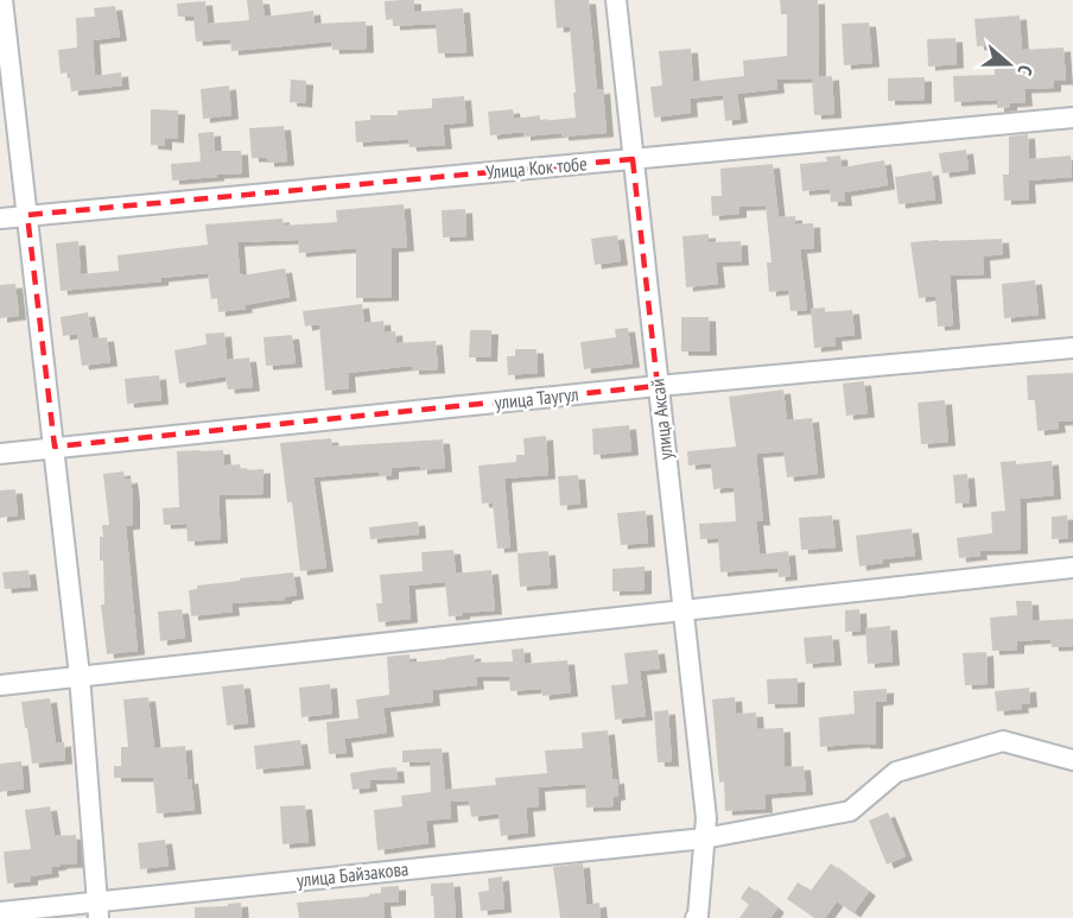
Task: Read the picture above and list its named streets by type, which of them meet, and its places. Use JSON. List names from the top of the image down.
{
  "streets": {
    "street": [
      "Улица Кок тобе",
      "улица Таугул",
      "улица Аксай",
      "улица Байзакова"
    ]
  },
  "crossings": [
    ["Улица Кок тобе", "улица Аксай"],
    ["улица Таугул", "улица Аксай"],
    ["улица Аксай", "улица Байзакова"]
  ],
  "north": "right"
}
